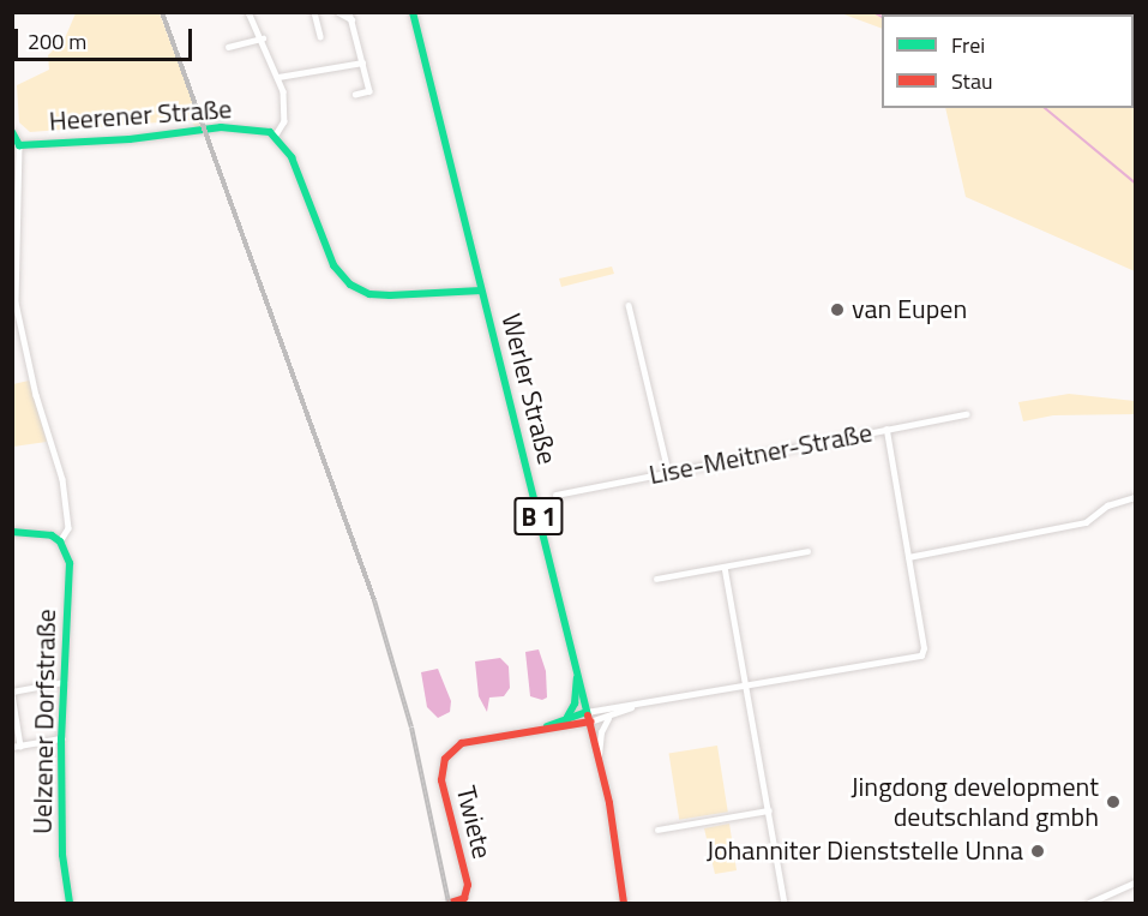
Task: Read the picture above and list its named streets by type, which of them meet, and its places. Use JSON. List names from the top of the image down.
{
  "streets": {
    "street": [
      "Heerener Straße",
      "Werler Straße",
      "Lise-Meitner-Straße",
      "B 1",
      "Uelzener Dorfstraße",
      "Twiete"
    ]
  },
  "crossings": [
    ["Werler Straße", "Twiete"]
  ],
  "places": ["van Eupen", "Jingdong development deutschland gmbh", "Johanniter Dienststelle Unna"],
  "legend": ["Frei", "Stau"],
  "scale_bar": "200 m"
}
